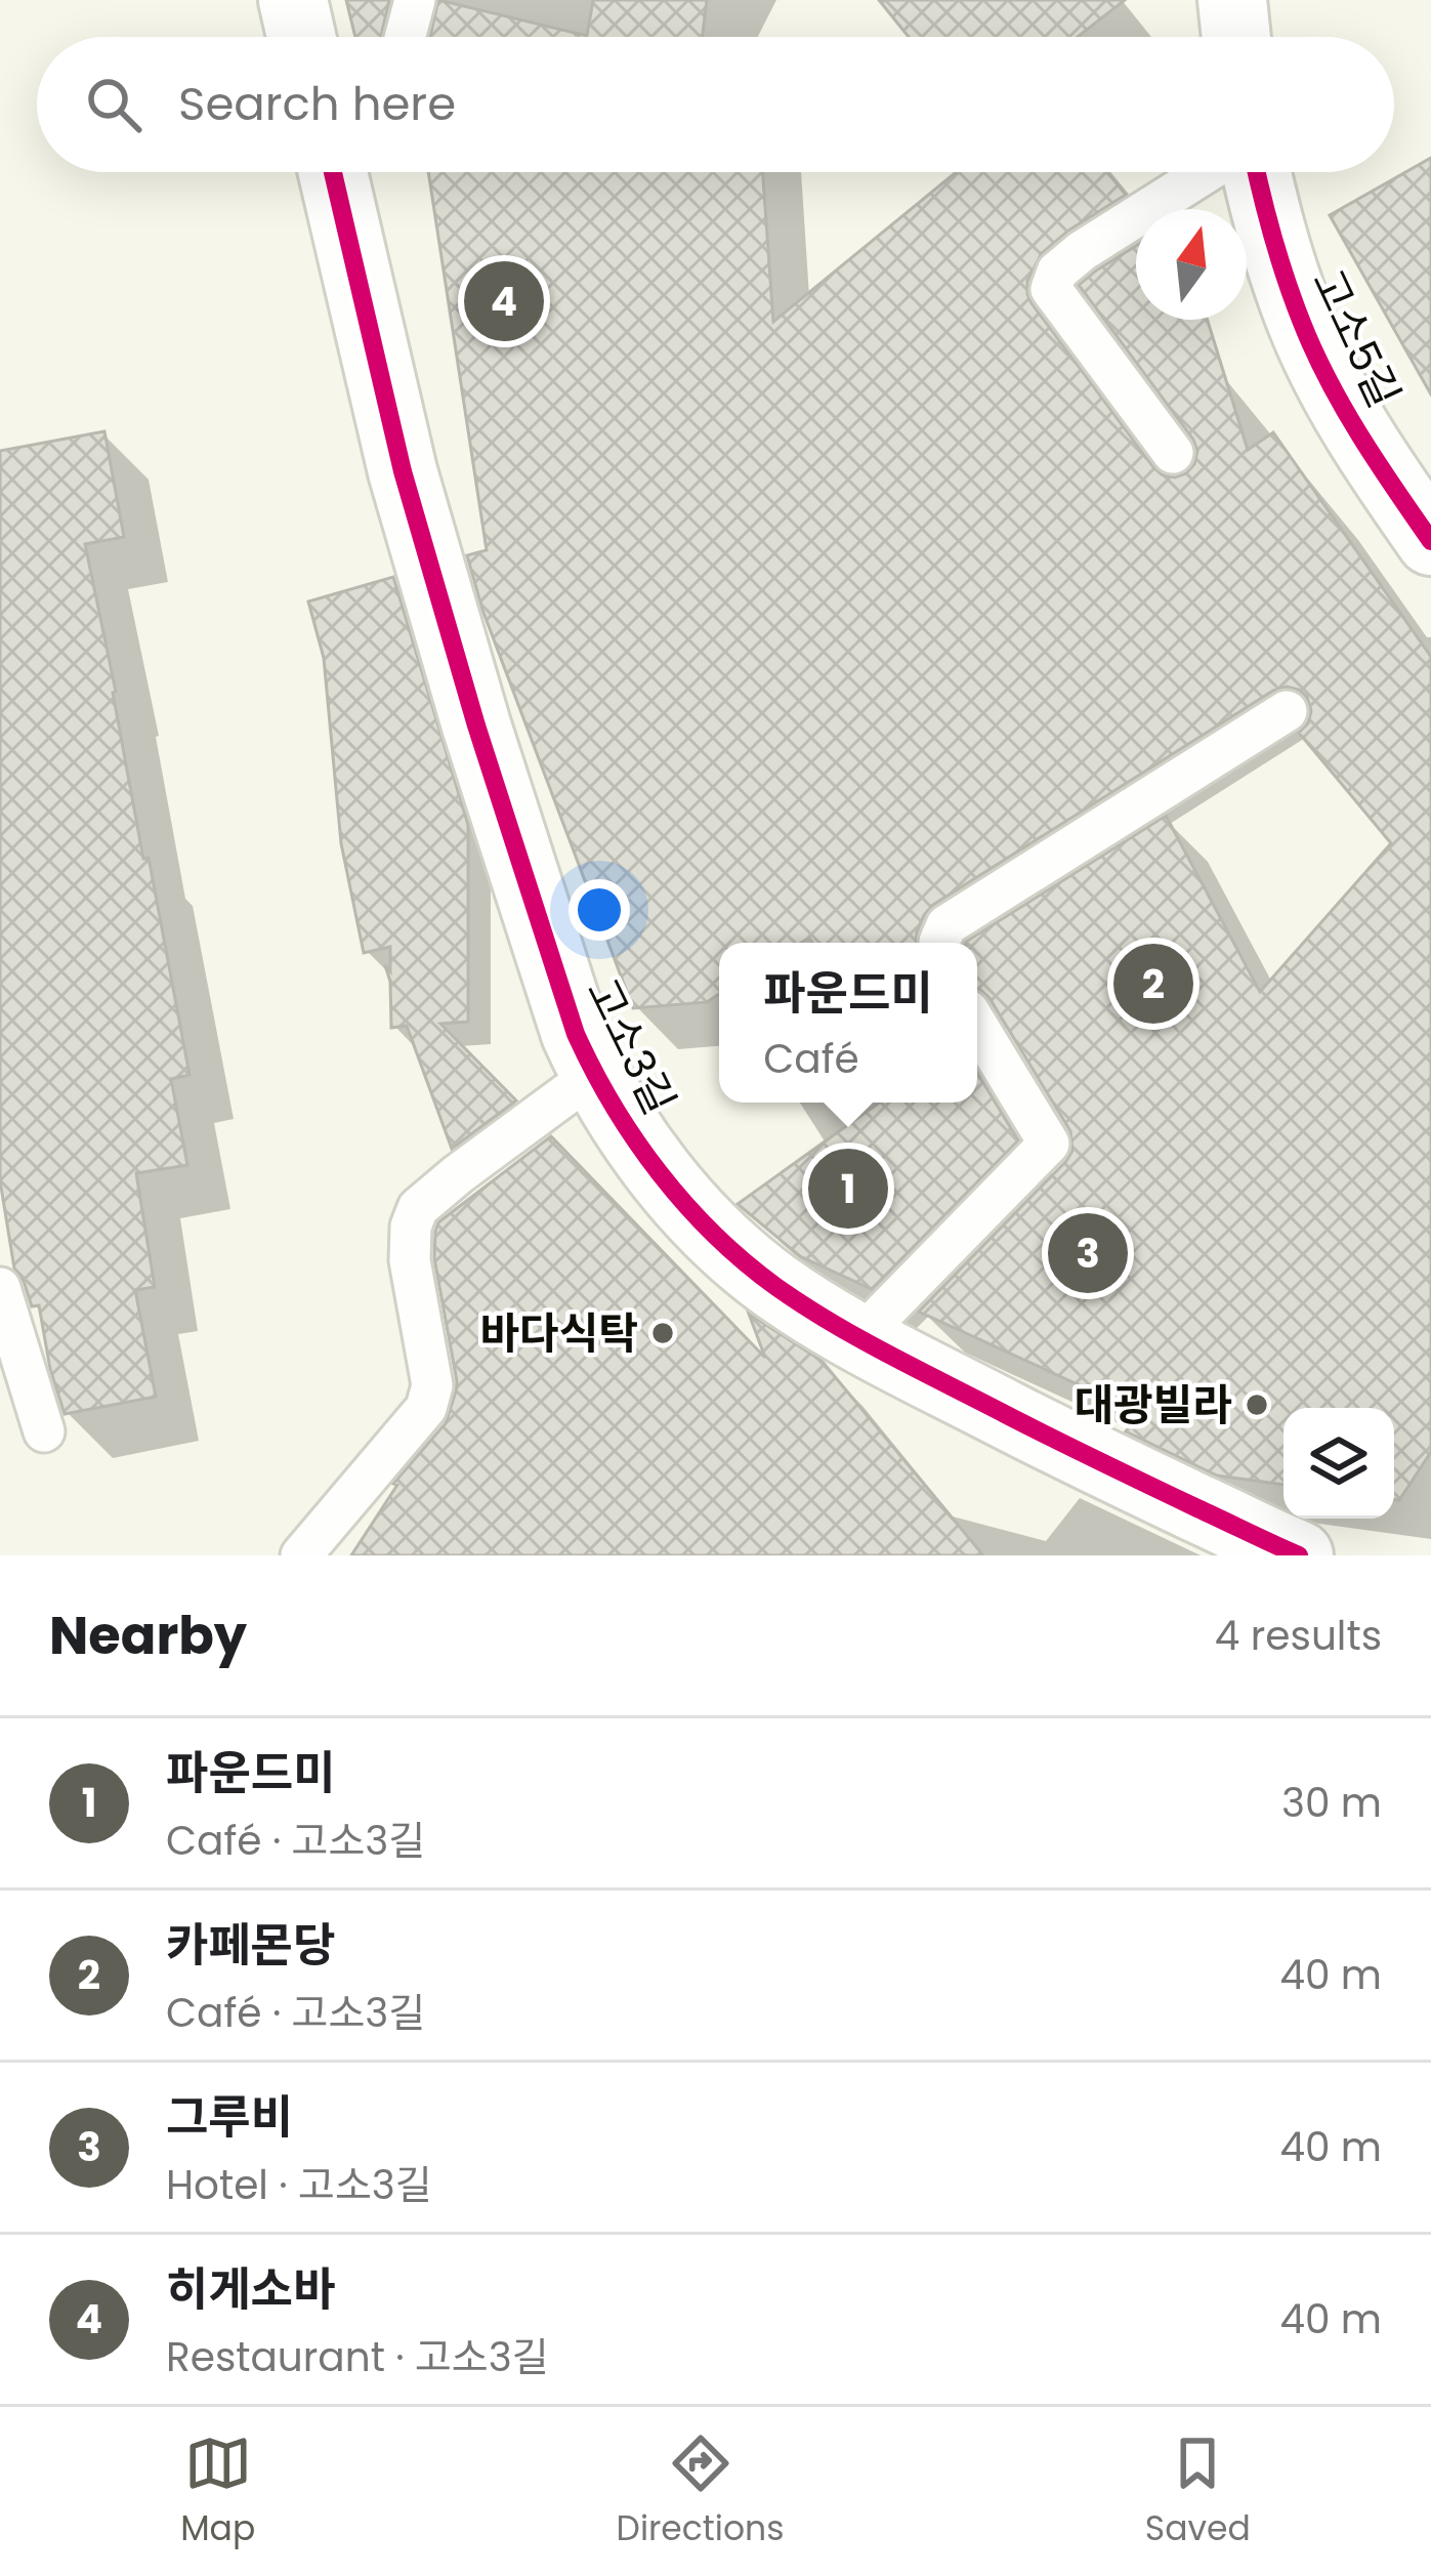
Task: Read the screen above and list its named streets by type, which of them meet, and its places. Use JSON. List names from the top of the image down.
{
  "streets": {
    "street": ["고소5길", "고소3길"]
  },
  "places": ["바다식탁", "대광빌라"],
  "north": "top",
  "page": {
    "search": "Search here",
    "pins": [
      "4",
      "2",
      "1",
      "3"
    ],
    "popup": ["파운드미", "Café"],
    "heading": ["Nearby", "4 results"],
    "list": [
      {
        "mark": "1",
        "name": "파운드미",
        "note": "Café · 고소3길",
        "value": "30 m"
      },
      {
        "mark": "2",
        "name": "카페몬당",
        "note": "Café · 고소3길",
        "value": "40 m"
      },
      {
        "mark": "3",
        "name": "그루비",
        "note": "Hotel · 고소3길",
        "value": "40 m"
      },
      {
        "mark": "4",
        "name": "히게소바",
        "note": "Restaurant · 고소3길",
        "value": "40 m"
      }
    ],
    "nav": ["Map", "Directions", "Saved"]
  }
}
